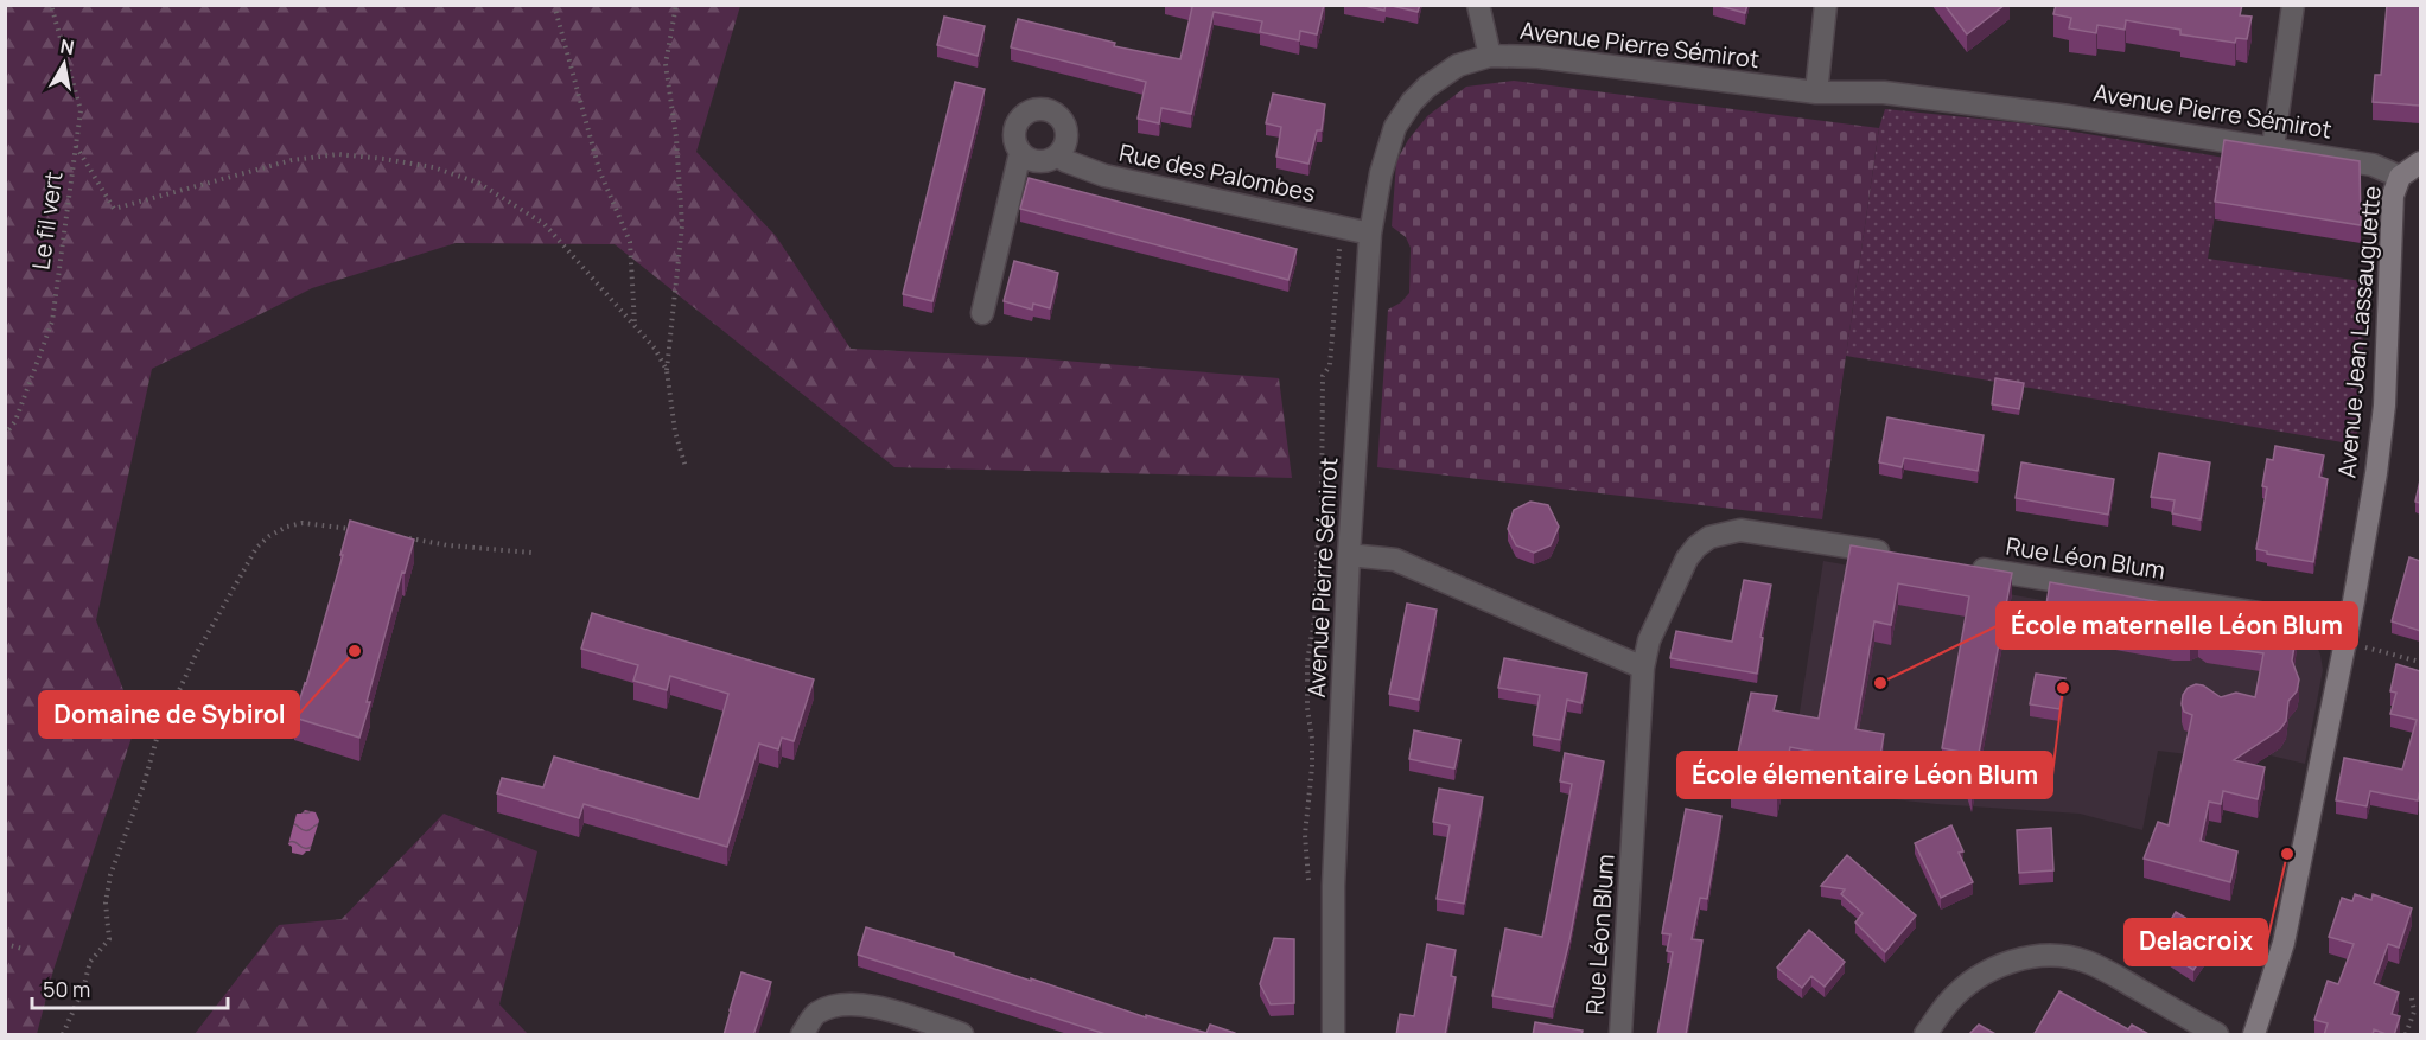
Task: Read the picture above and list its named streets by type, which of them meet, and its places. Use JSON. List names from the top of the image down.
{
  "streets": {
    "street": [
      "Avenue Pierre Sémirot",
      "Rue des Palombes",
      "Avenue Jean Lassauguette",
      "Rue Léon Blum"
    ],
    "path": ["Le fil vert"]
  },
  "crossings": [
    ["Avenue Pierre Sémirot", "Rue des Palombes"],
    ["Avenue Pierre Sémirot", "Avenue Jean Lassauguette"],
    ["Avenue Jean Lassauguette", "Rue Léon Blum"]
  ],
  "places": [
    "Domaine de Sybirol",
    "École maternelle Léon Blum",
    "École élementaire Léon Blum",
    "Delacroix"
  ],
  "scale_bar": "50 m",
  "north": "top"
}
